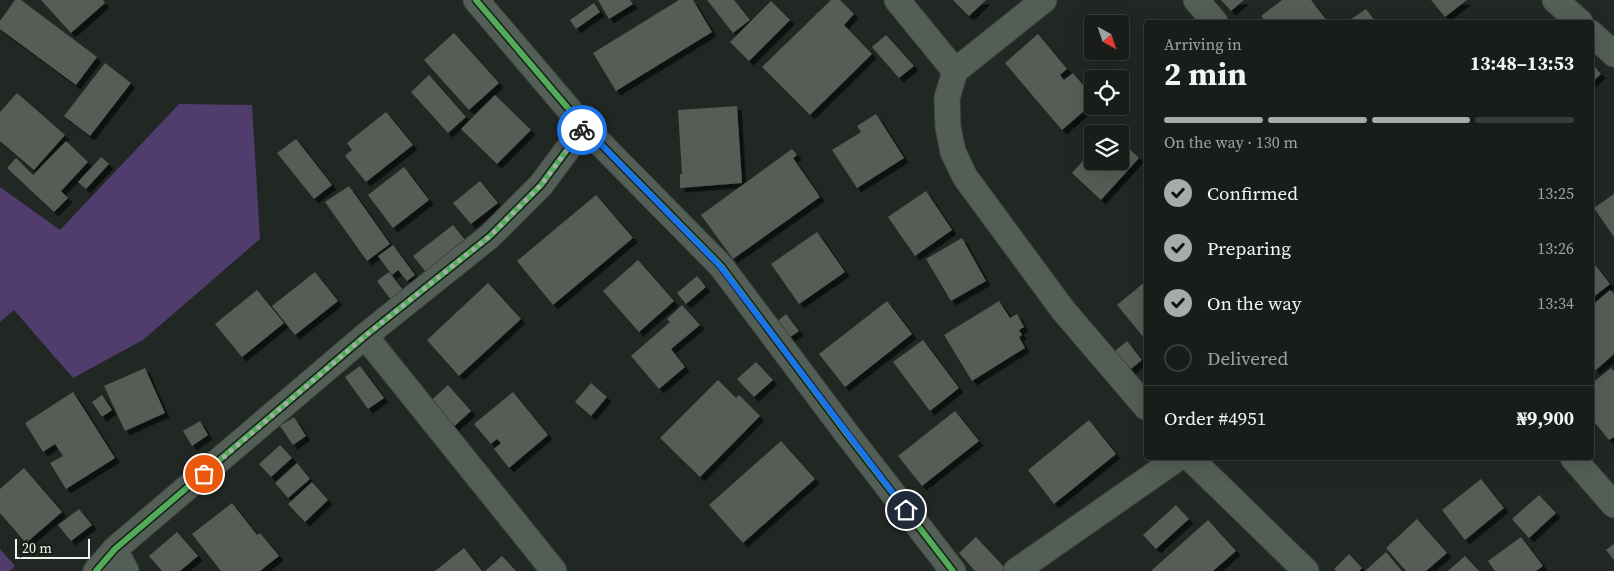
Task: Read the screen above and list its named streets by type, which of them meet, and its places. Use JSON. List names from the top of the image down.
{
  "scale_bar": "20 m",
  "north": "bottom right",
  "page": {
    "heading": ["2 min", "Arriving in", "13:48–13:53"],
    "panel": ["Order #4951", "₦9,900"],
    "bar": "On the way · 130 m",
    "list": [
      ["Confirmed", "13:25"],
      ["Preparing", "13:26"],
      ["On the way", "13:34"],
      "Delivered"
    ],
    "scale": "20 m"
  }
}
